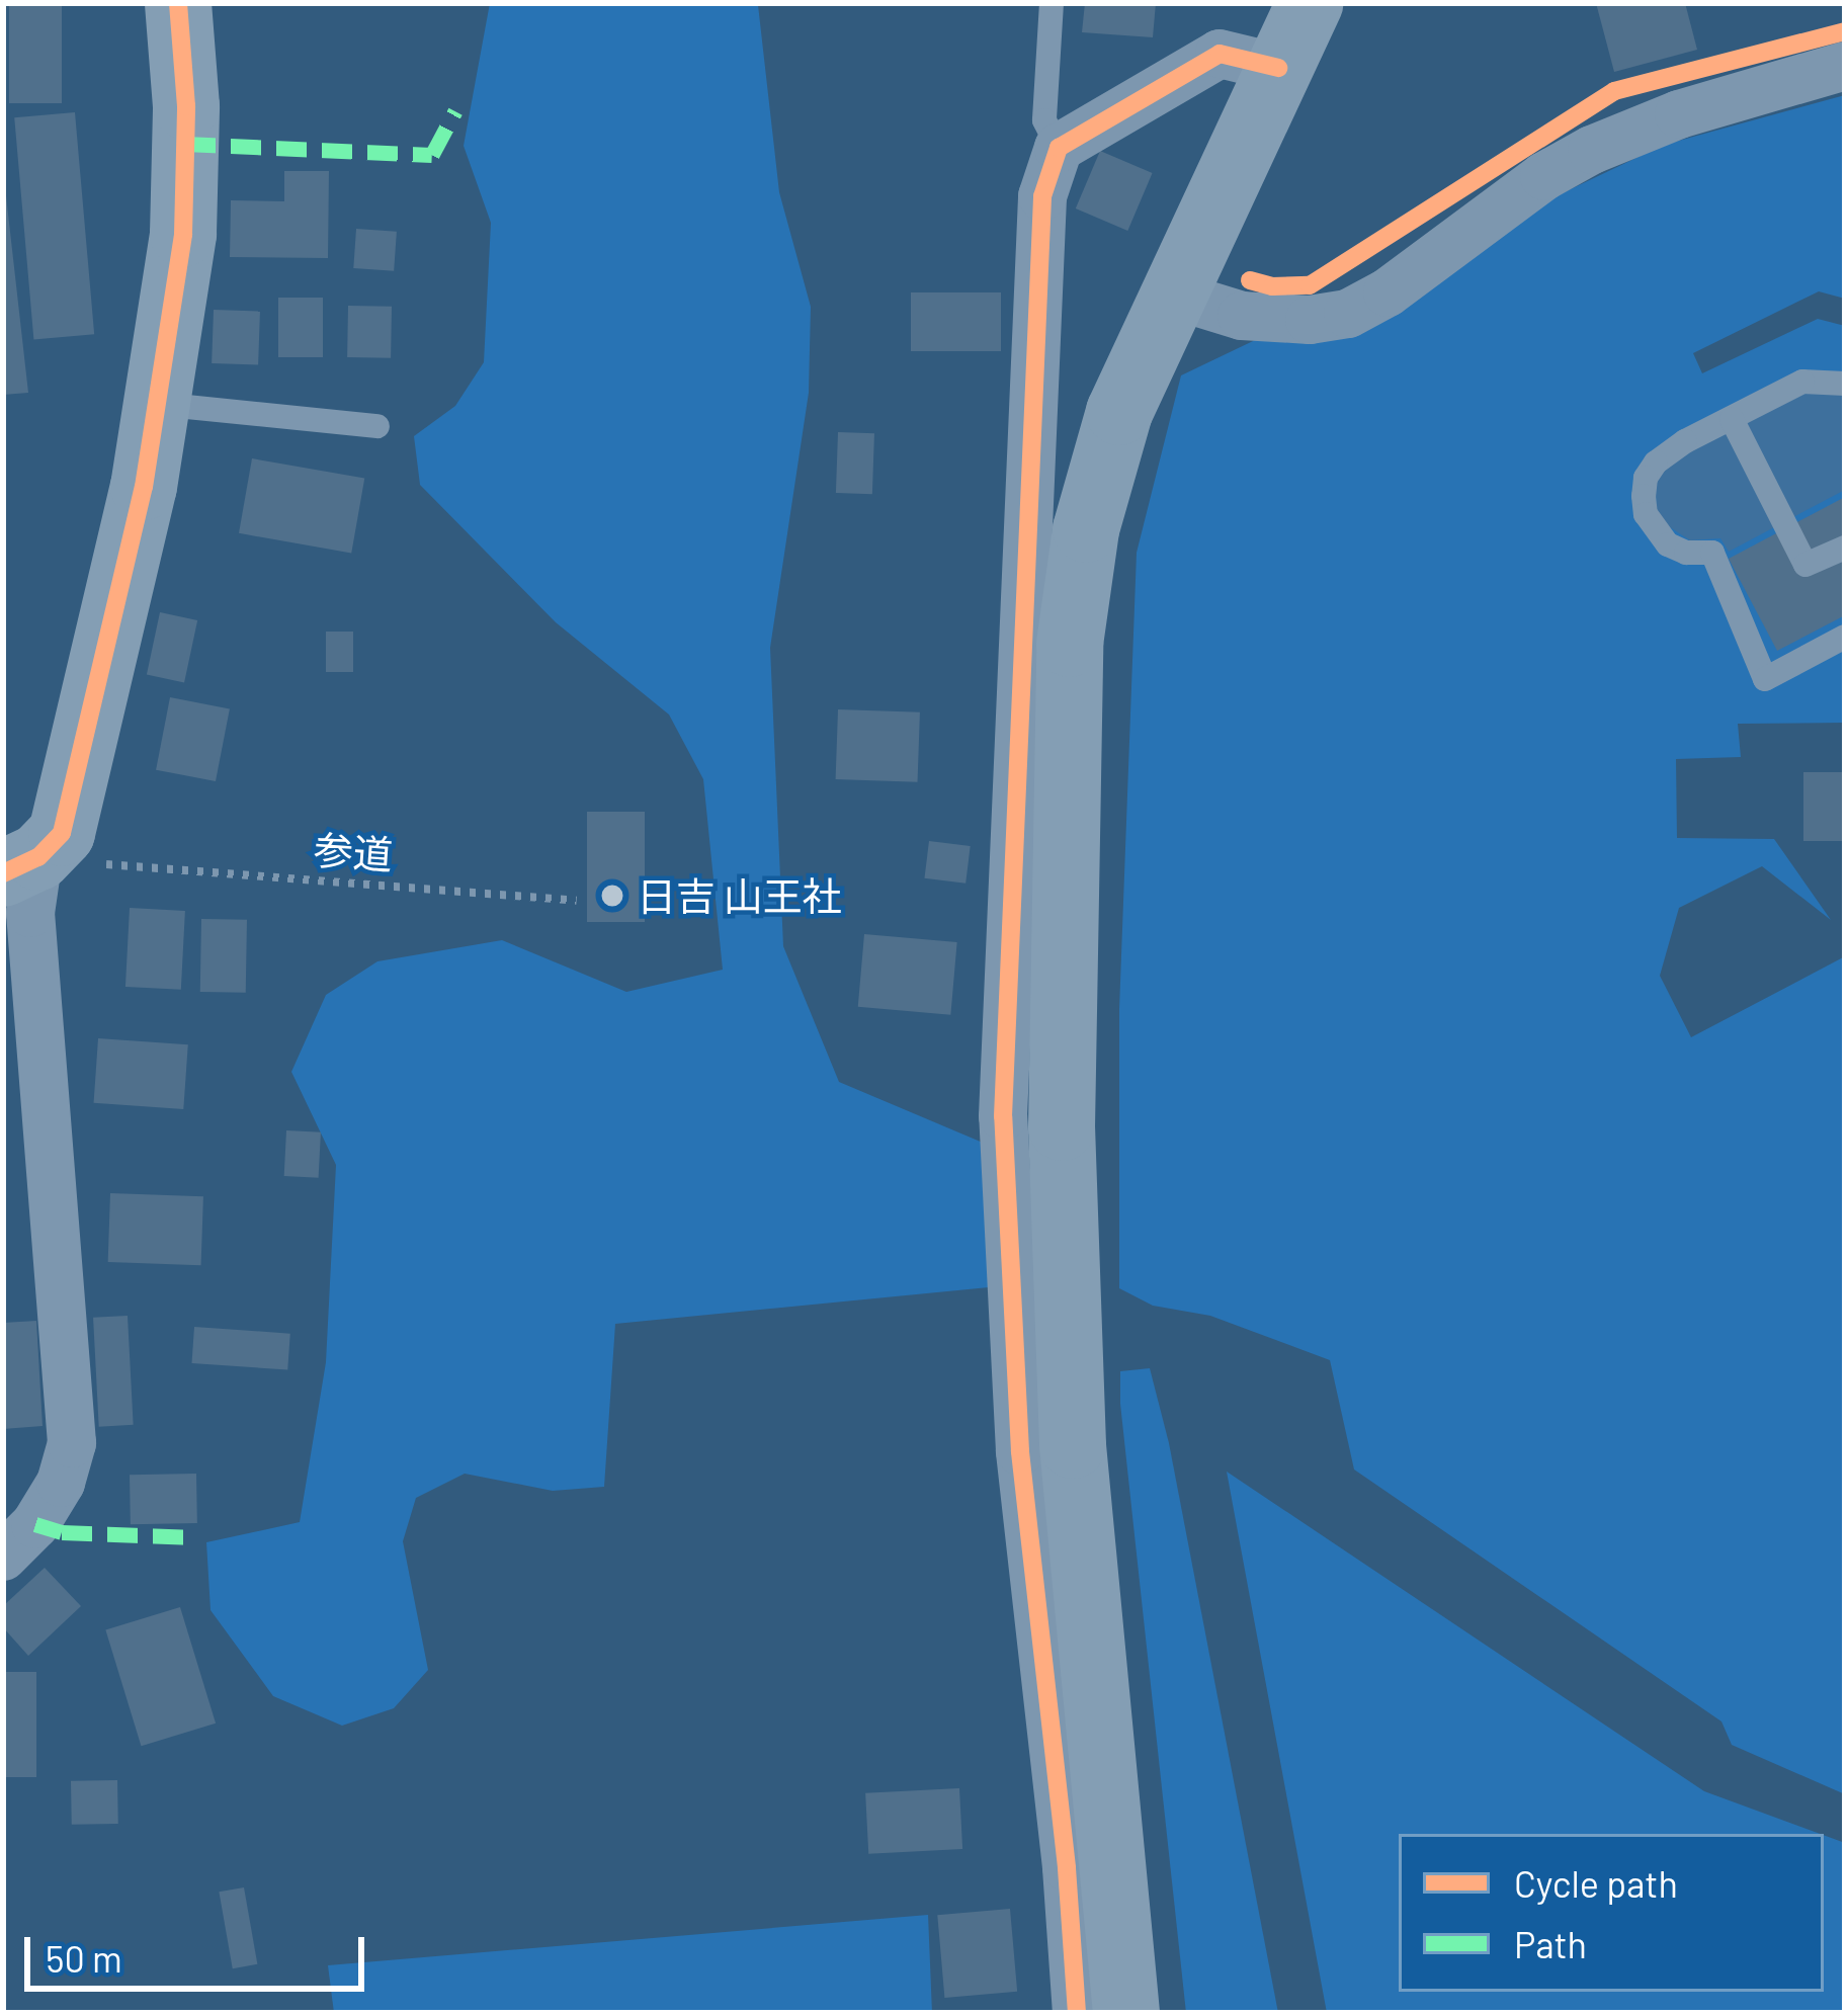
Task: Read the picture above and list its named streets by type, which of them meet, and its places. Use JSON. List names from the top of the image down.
{
  "streets": {
    "path": ["参道"]
  },
  "places": ["日吉 山王社"],
  "legend": ["Cycle path", "Path"],
  "scale_bar": "50 m"
}
